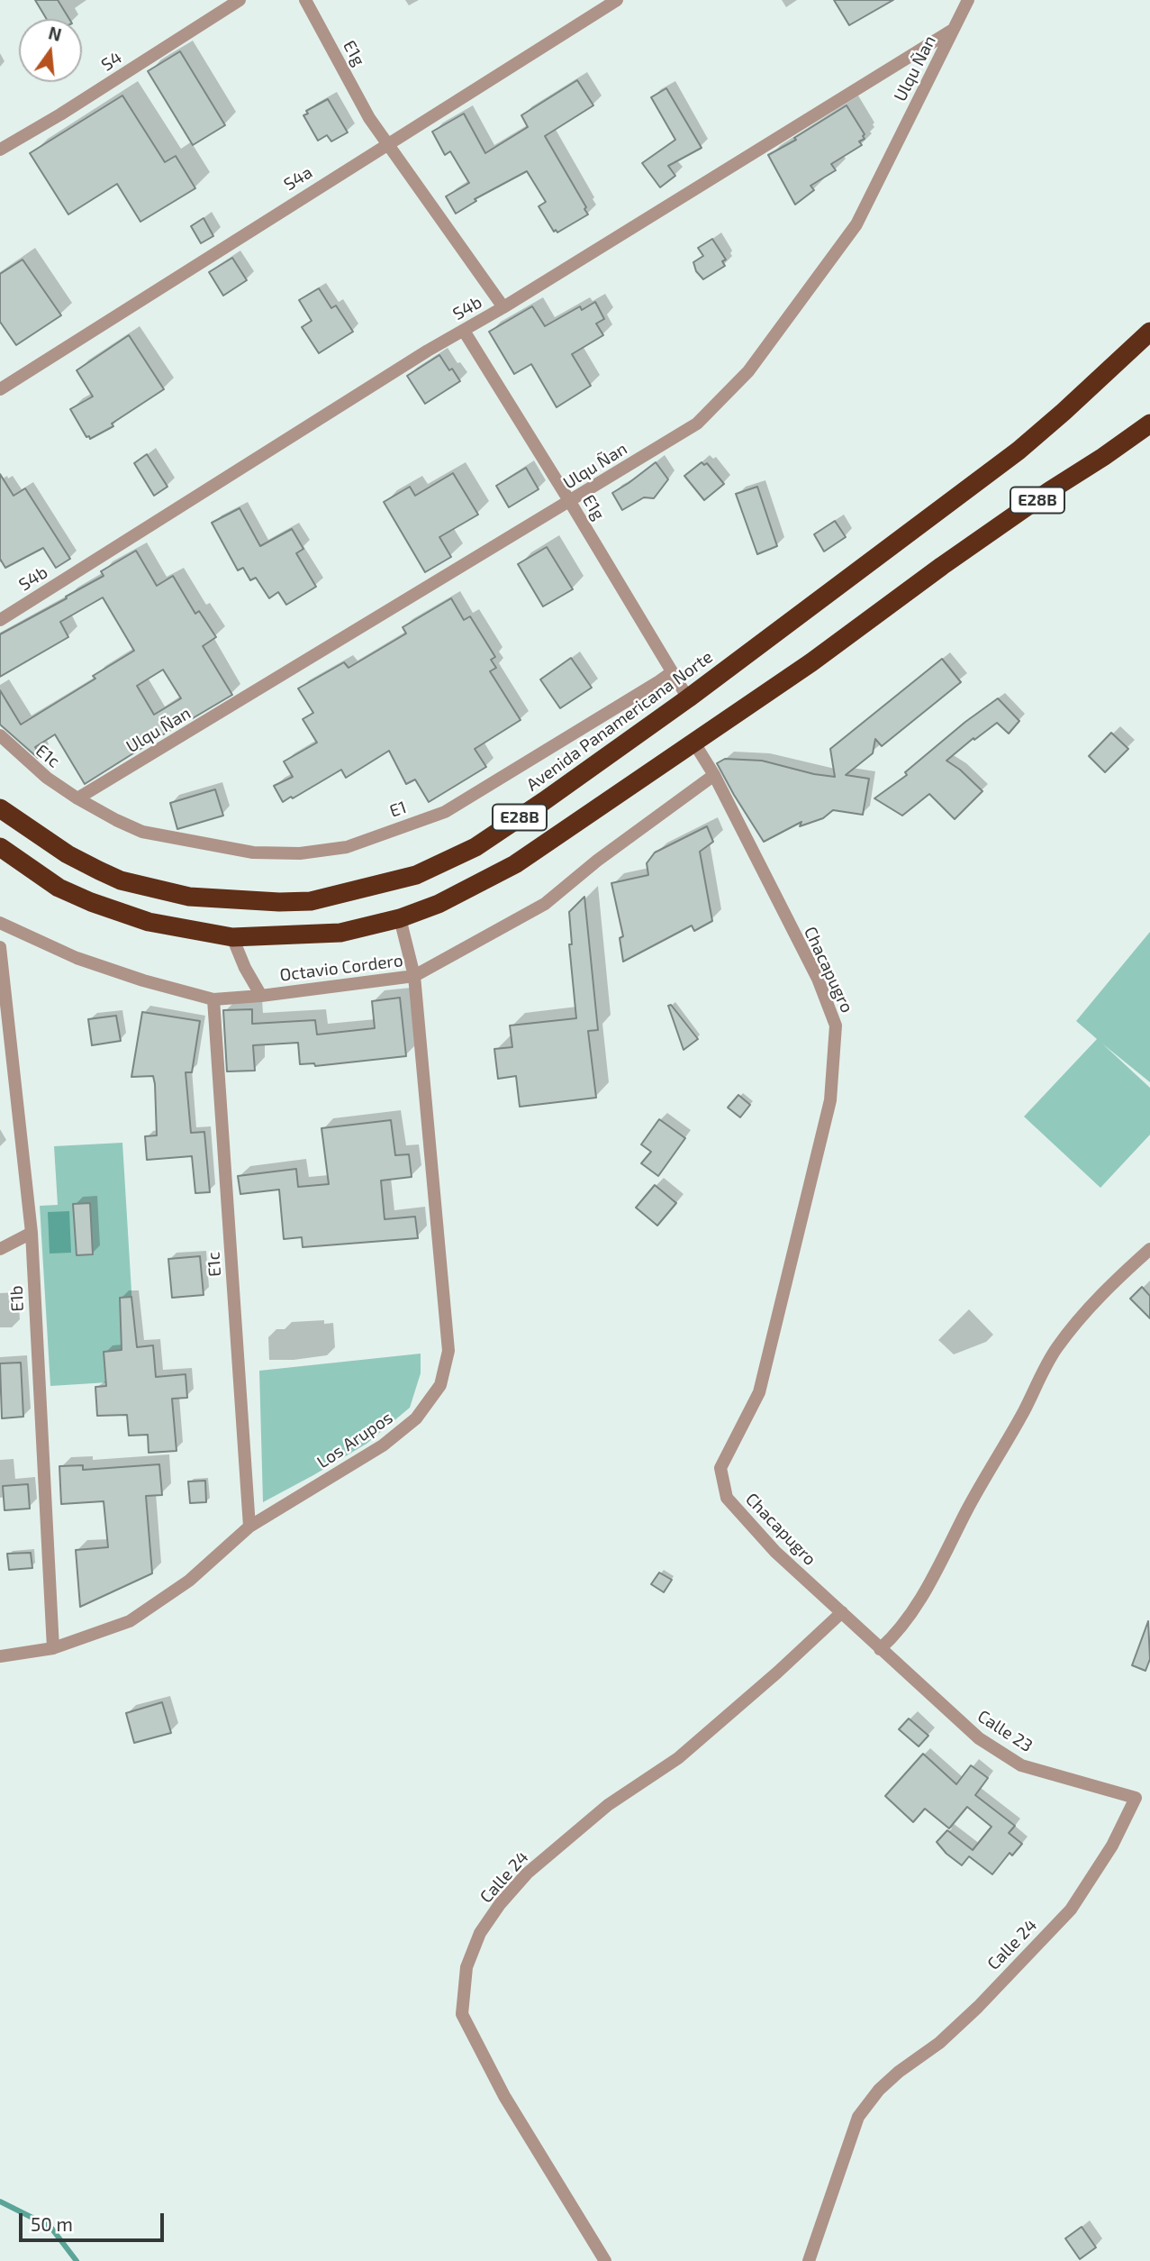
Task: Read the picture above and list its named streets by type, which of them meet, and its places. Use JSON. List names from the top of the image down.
{
  "streets": {
    "highway": ["E28B", "Avenida Panamericana Norte"],
    "street": [
      "E1g",
      "S4",
      "Ulqu Ñan",
      "S4a",
      "S4b",
      "E1c",
      "E1",
      "Octavio Cordero",
      "Chacapugro",
      "E1b",
      "Los Arupos",
      "Calle 23",
      "Calle 24"
    ]
  },
  "crossings": [
    ["E1g", "Ulqu Ñan"],
    ["E1g", "S4a"],
    ["E1g", "S4b"],
    ["E1g", "E1"],
    ["Ulqu Ñan", "S4b"],
    ["Ulqu Ñan", "E1c"],
    ["Ulqu Ñan", "E1"],
    ["E28B", "Chacapugro"],
    ["E28B", "Los Arupos"],
    ["E1c", "E1"],
    ["E1c", "Octavio Cordero"],
    ["E1c", "Los Arupos"],
    ["Octavio Cordero", "Chacapugro"],
    ["Octavio Cordero", "Los Arupos"],
    ["Chacapugro", "Calle 23"],
    ["Chacapugro", "Calle 24"],
    ["E1b", "Los Arupos"],
    ["Calle 23", "Calle 24"]
  ],
  "scale_bar": "50 m",
  "north": "top"
}
